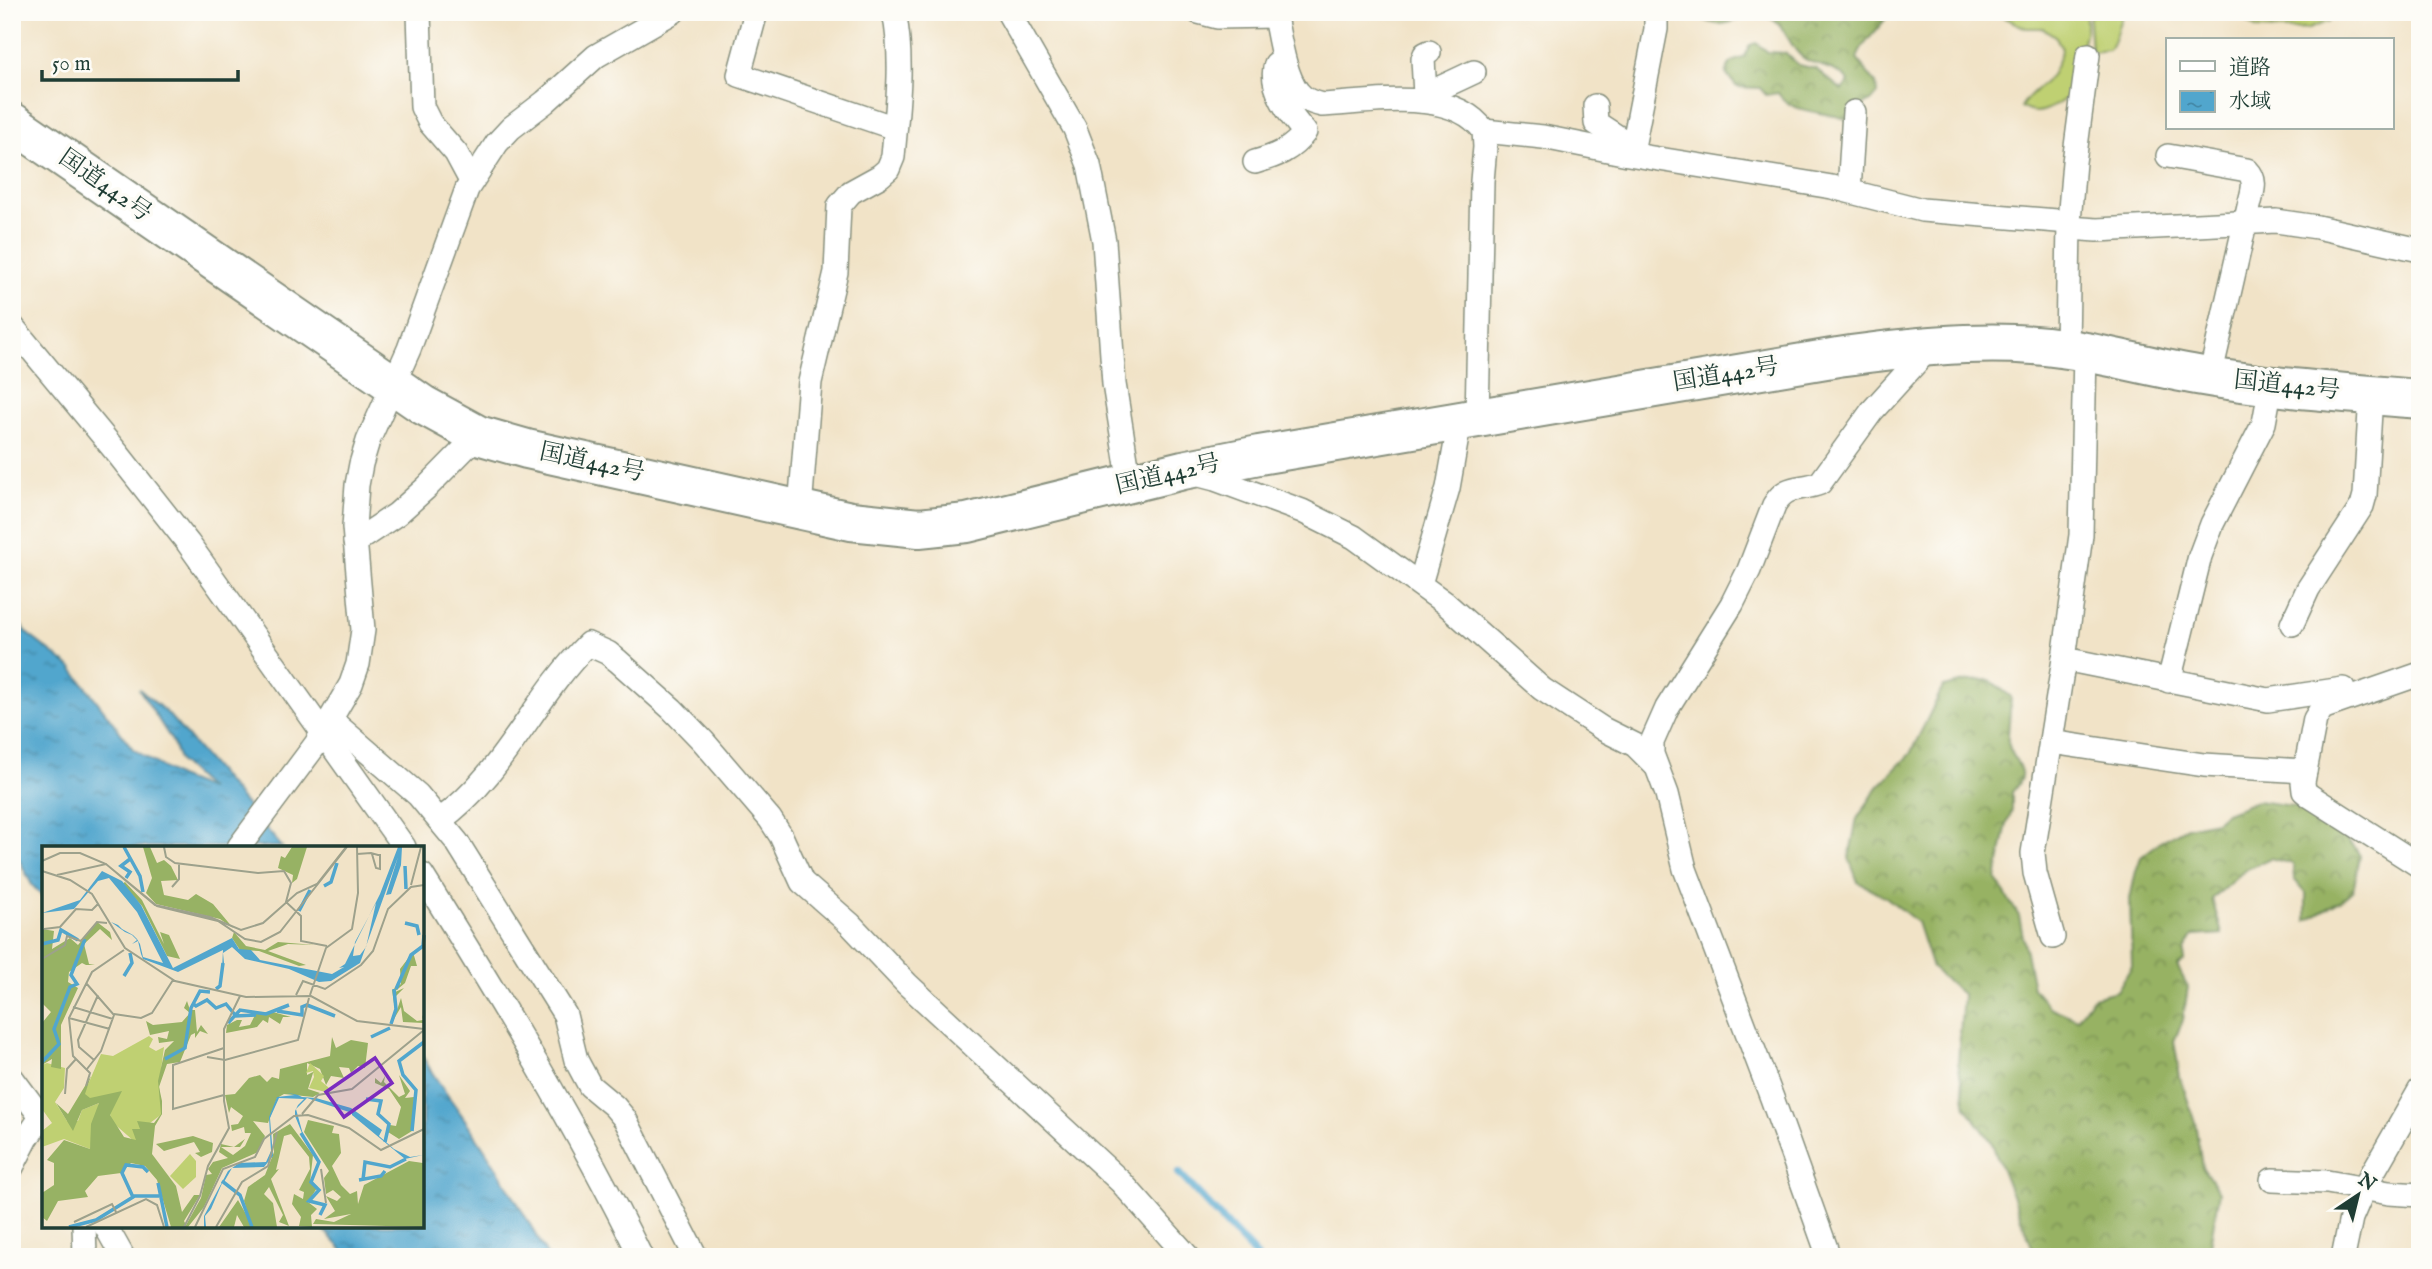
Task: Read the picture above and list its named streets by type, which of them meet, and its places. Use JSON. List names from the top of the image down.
{
  "streets": {
    "highway": ["国道442号"]
  },
  "legend": ["道路", "水域"],
  "scale_bar": "50 m",
  "north": "top right"
}
